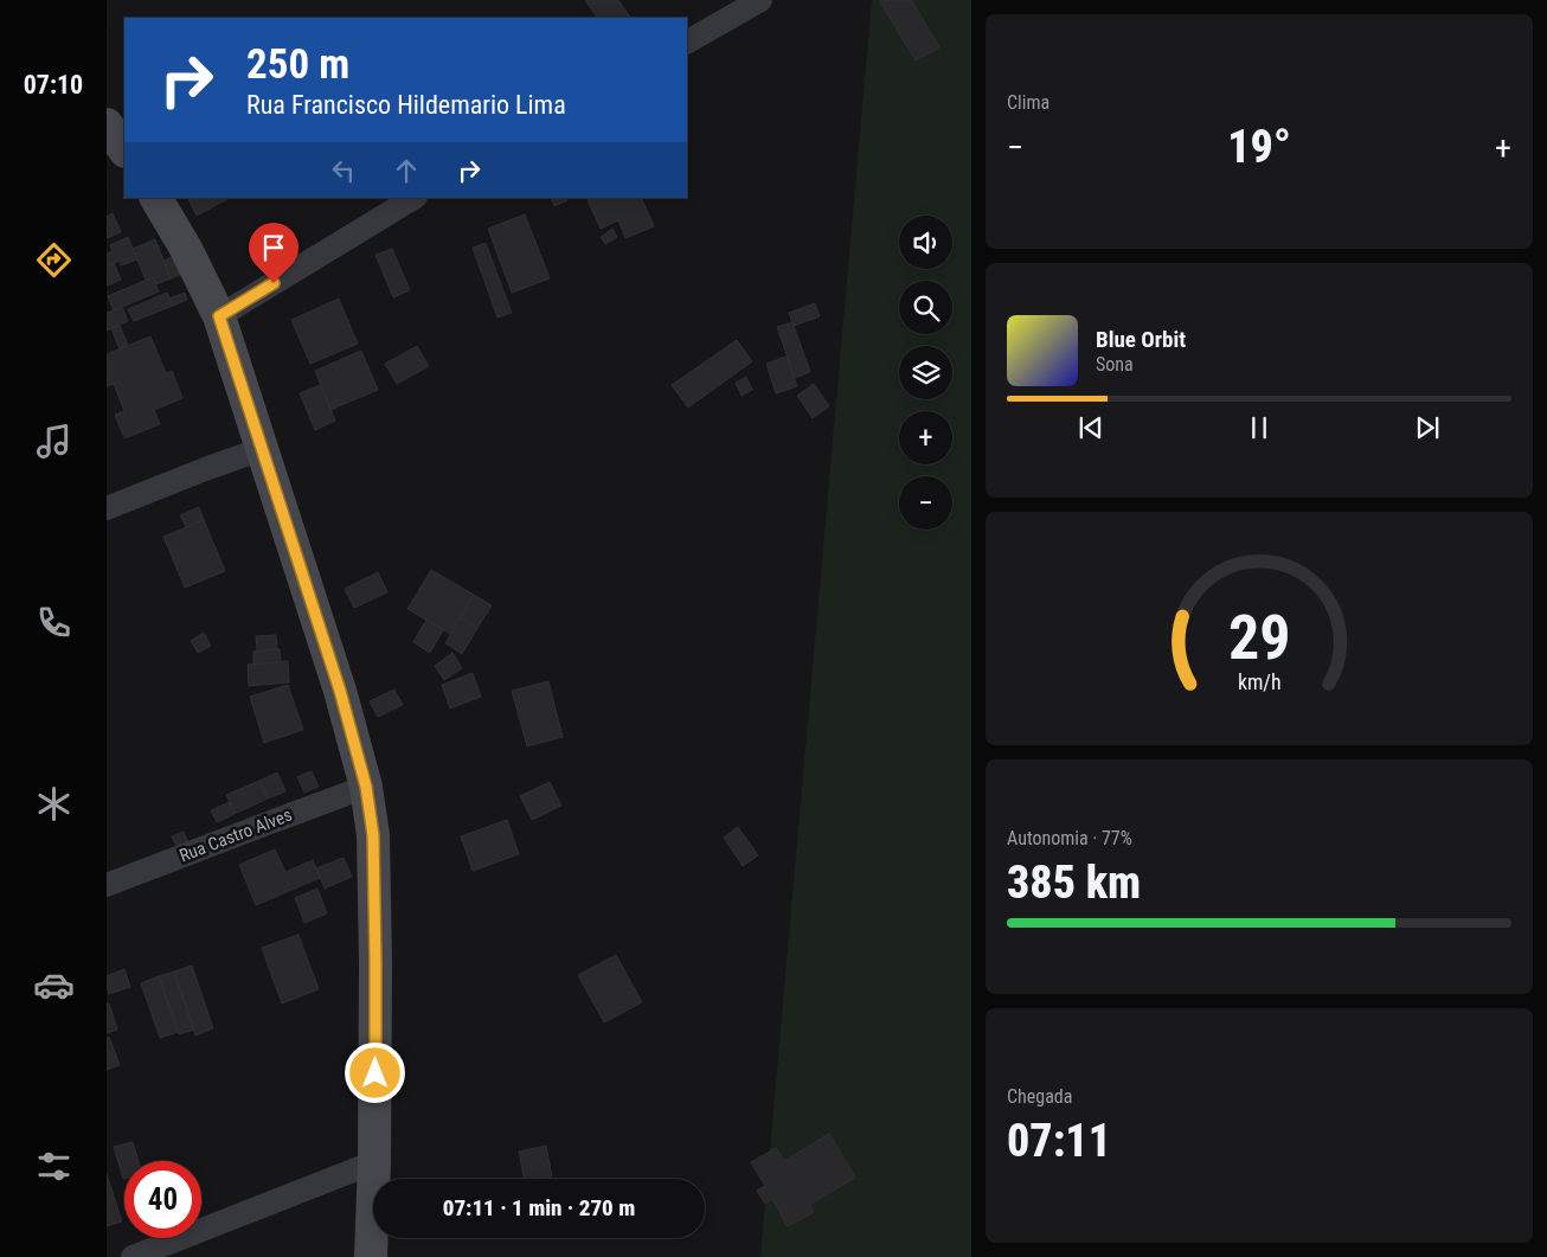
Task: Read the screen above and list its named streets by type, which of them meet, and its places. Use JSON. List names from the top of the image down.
{
  "streets": {
    "street": ["Rua Castro Alves"]
  },
  "page": {
    "tabs": "07:10",
    "tile": [
      "Clima",
      ["Autonomia · 77%", "385 km"],
      ["Chegada", "07:11"]
    ],
    "turn": ["250 m", "Rua Francisco Hildemario Lima"],
    "heat": ["−", "19°", "+"],
    "map_buttons": ["+", "−"],
    "song": ["Blue Orbit", "Sona"],
    "limit": "40",
    "trip": "07:11 · 1 min · 270 m",
    "gauge": ["29", "km/h"]
  }
}
